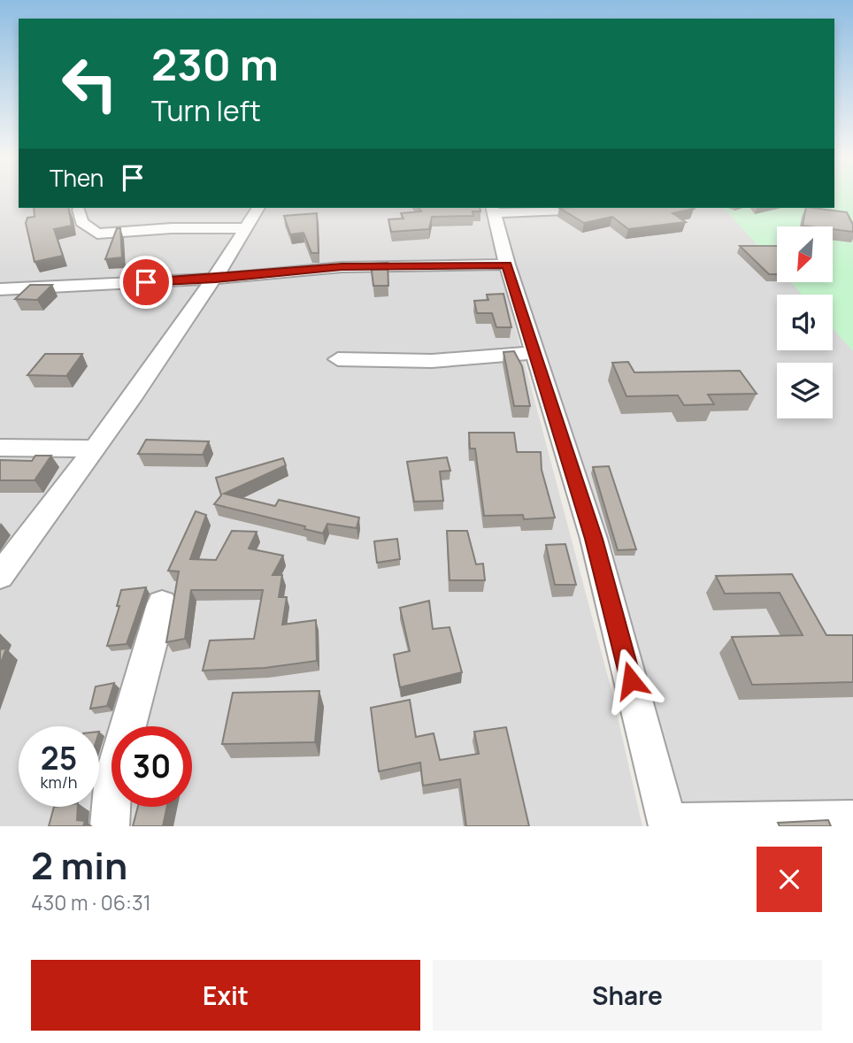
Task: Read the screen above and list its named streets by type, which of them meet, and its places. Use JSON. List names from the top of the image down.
{
  "north": "bottom left",
  "page": {
    "turn": ["230 m", "Turn left"],
    "then": "Then",
    "speed": "25 km/h",
    "limit": "30",
    "heading": ["2 min", "430 m · 06:31"],
    "buttons": ["Exit", "Share"]
  }
}
